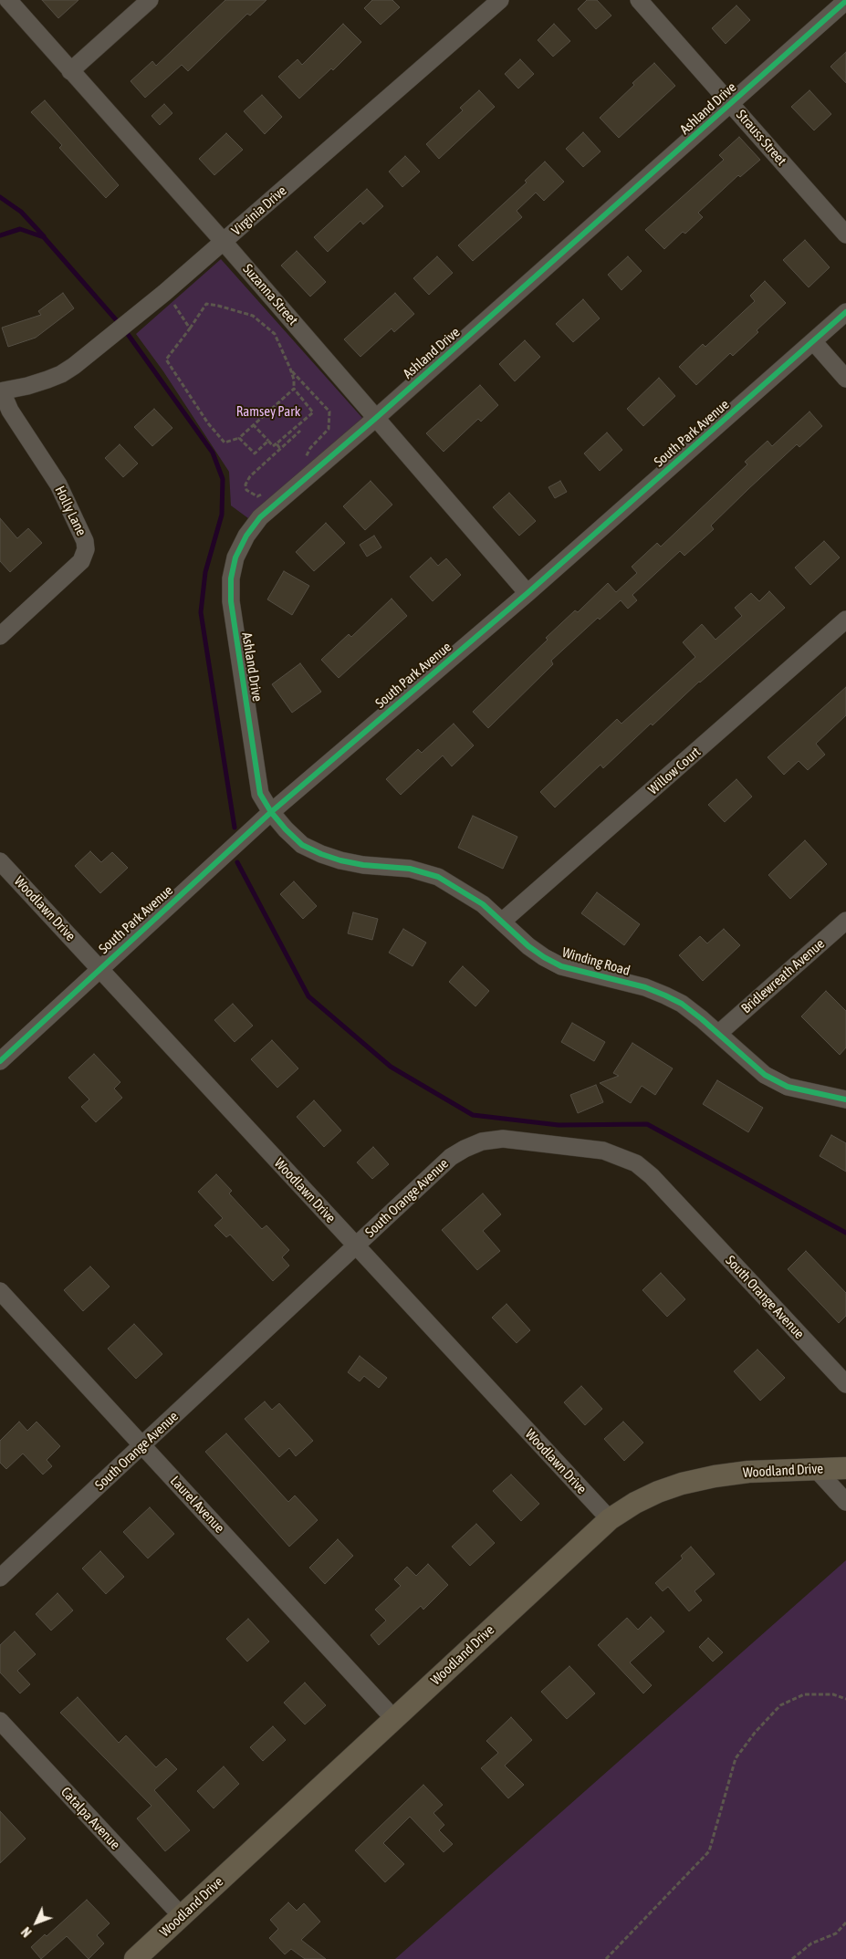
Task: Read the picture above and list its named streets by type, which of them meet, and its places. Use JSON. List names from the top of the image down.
{
  "streets": {
    "main road": ["Woodland Drive"],
    "street": [
      "Ashland Drive",
      "Strauss Street",
      "Virginia Drive",
      "Suzanna Street",
      "South Park Avenue",
      "Holly Lane",
      "Willow Court",
      "Woodlawn Drive",
      "Winding Road",
      "Bridlewreath Avenue",
      "South Orange Avenue",
      "Laurel Avenue",
      "Catalpa Avenue"
    ]
  },
  "crossings": [
    ["Ashland Drive", "Strauss Street"],
    ["Ashland Drive", "Suzanna Street"],
    ["Ashland Drive", "South Park Avenue"],
    ["Ashland Drive", "Winding Road"],
    ["Virginia Drive", "Suzanna Street"],
    ["Virginia Drive", "Holly Lane"],
    ["Suzanna Street", "South Park Avenue"],
    ["South Park Avenue", "Woodlawn Drive"],
    ["South Park Avenue", "Winding Road"],
    ["Willow Court", "Winding Road"],
    ["Woodlawn Drive", "South Orange Avenue"],
    ["Woodlawn Drive", "Woodland Drive"],
    ["Winding Road", "Bridlewreath Avenue"],
    ["South Orange Avenue", "Laurel Avenue"],
    ["Woodland Drive", "Laurel Avenue"],
    ["Woodland Drive", "Catalpa Avenue"]
  ],
  "parks": ["Ramsey Park"],
  "north": "bottom left"
}
